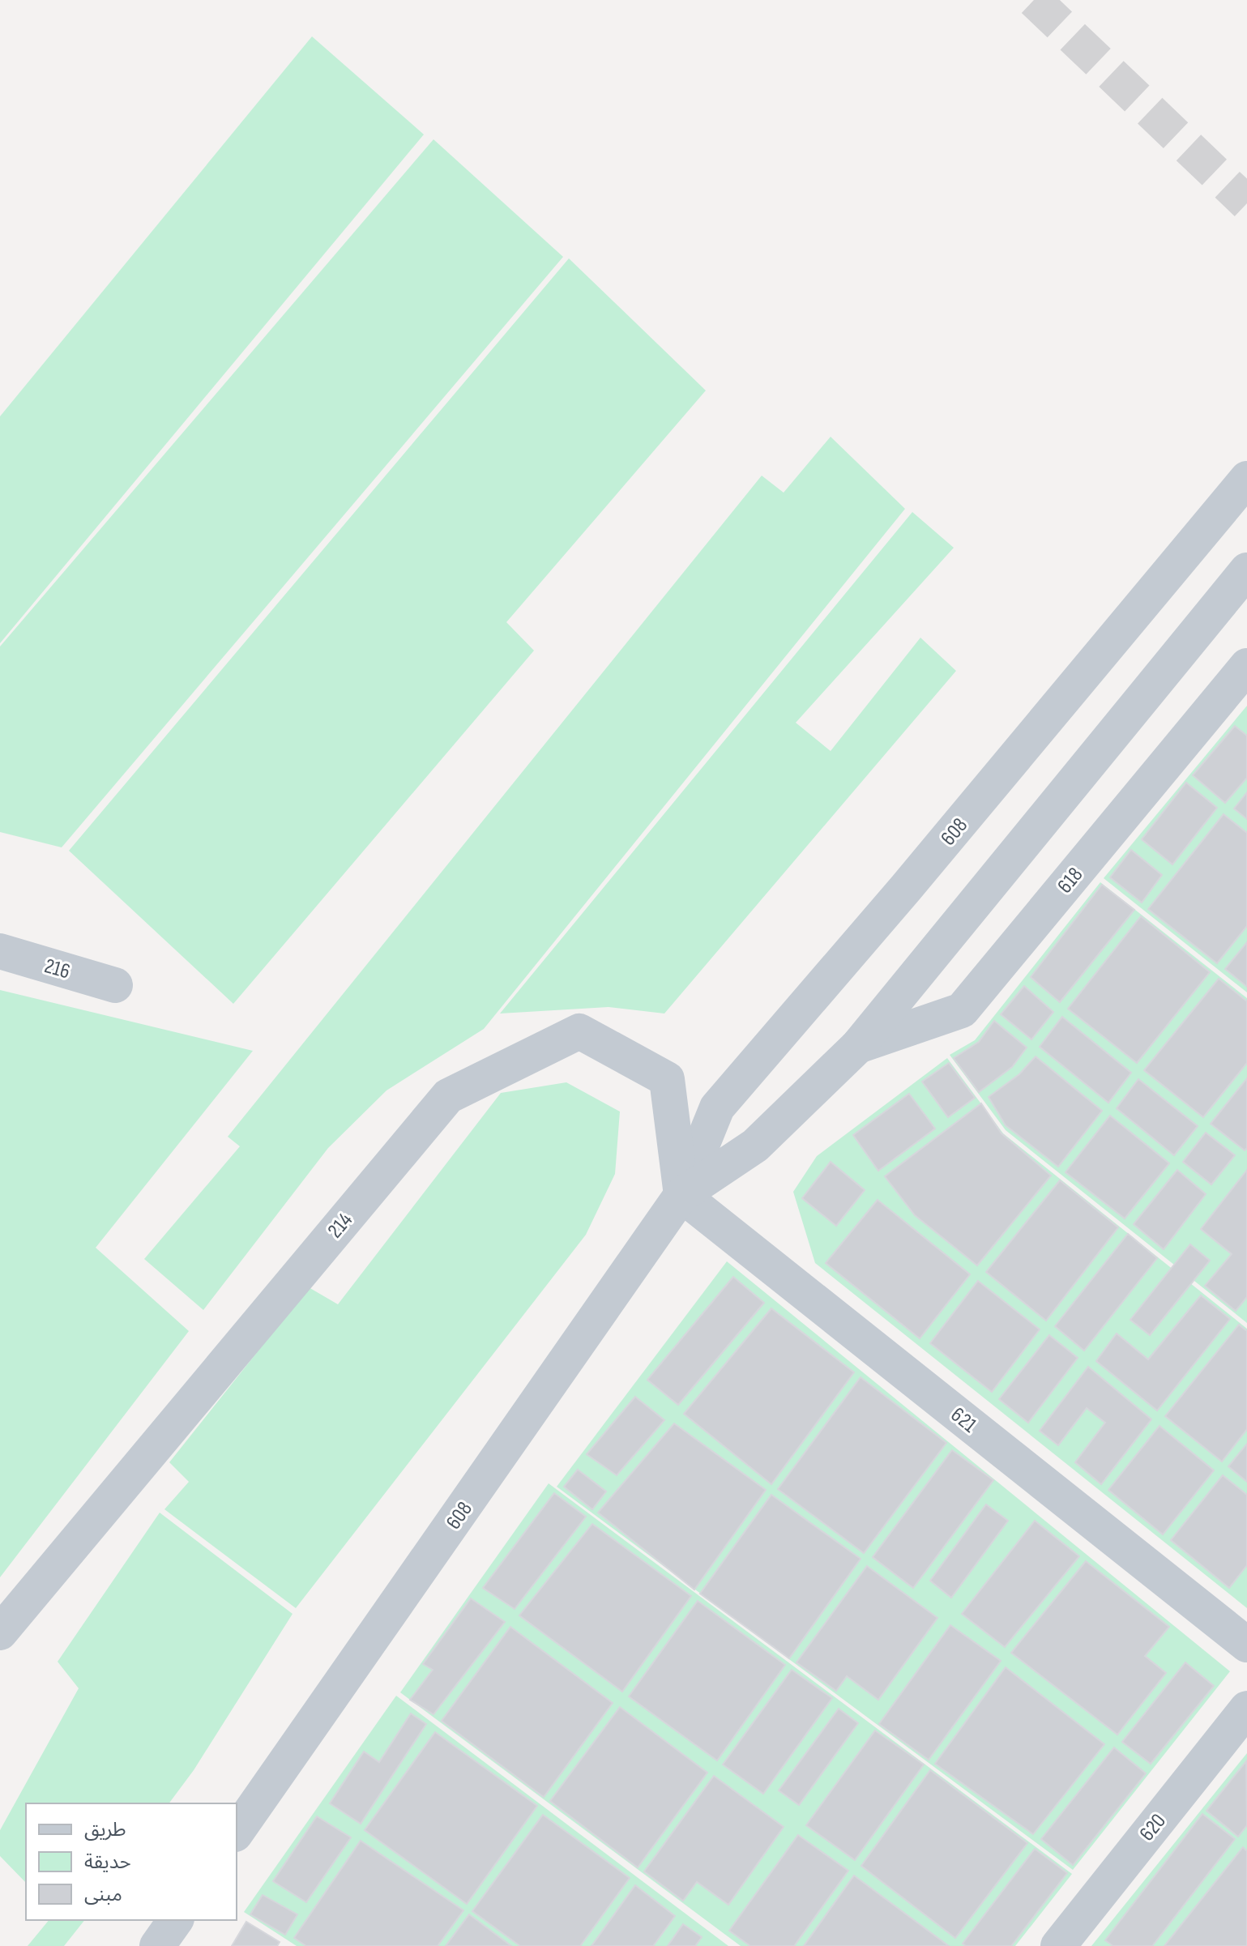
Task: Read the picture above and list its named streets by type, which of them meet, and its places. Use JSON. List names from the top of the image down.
{
  "streets": {
    "street": [
      "608",
      "618",
      "216",
      "214",
      "621",
      "620"
    ]
  },
  "crossings": [
    ["608", "618"],
    ["608", "214"],
    ["608", "621"],
    ["214", "621"]
  ],
  "legend": ["طريق", "حديقة", "مبنى"]
}
